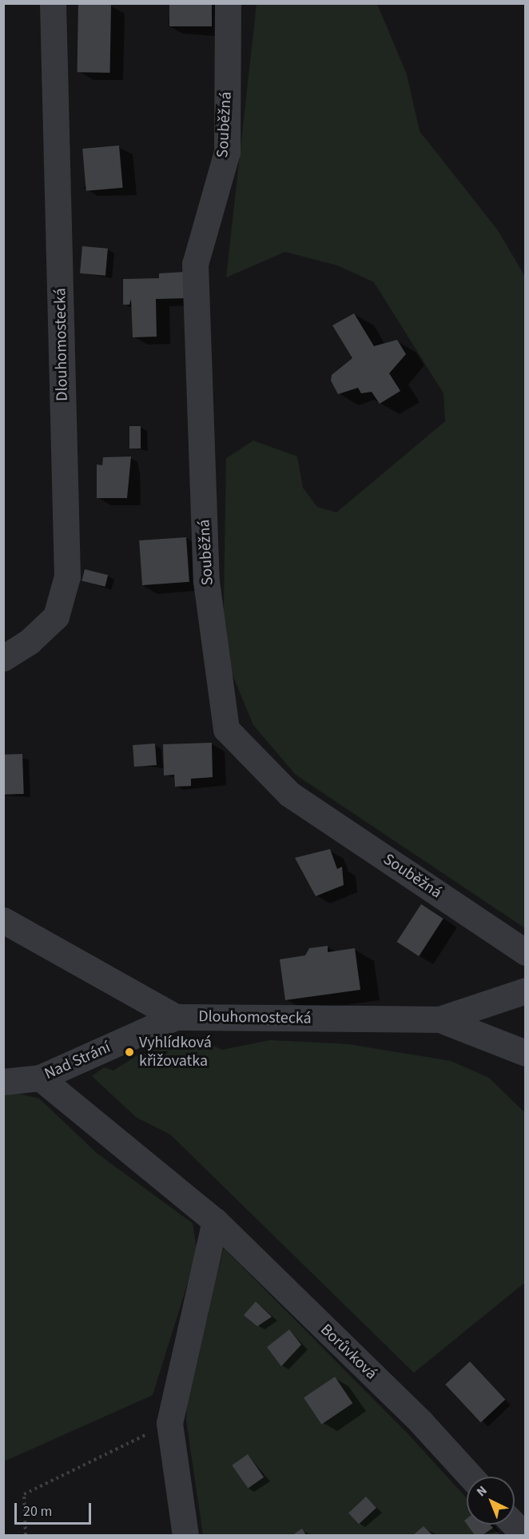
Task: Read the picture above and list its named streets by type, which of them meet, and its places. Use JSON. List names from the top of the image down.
{
  "streets": {
    "street": [
      "Souběžná",
      "Dlouhomostecká",
      "Nad Strání",
      "Borůvková"
    ]
  },
  "crossings": [
    ["Dlouhomostecká", "Nad Strání"],
    ["Nad Strání", "Borůvková"]
  ],
  "places": ["Vyhlídková křižovatka"],
  "scale_bar": "20 m",
  "north": "top left"
}
